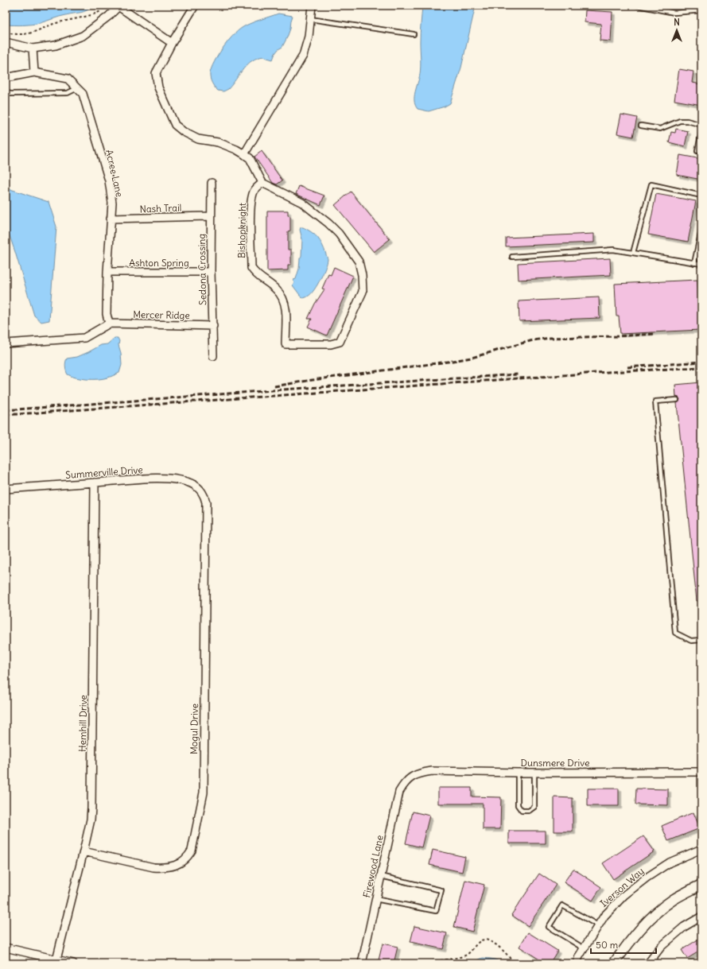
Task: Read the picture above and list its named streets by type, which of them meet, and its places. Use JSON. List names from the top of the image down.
{
  "streets": {
    "street": [
      "Acree Lane",
      "Nash Trail",
      "Bishopknight",
      "Ashton Spring",
      "Sedona Crossing",
      "Mercer Ridge",
      "Summerville Drive",
      "Hemhill Drive",
      "Mogul Drive",
      "Dunsmere Drive",
      "Firewood Lane",
      "Iverson Way"
    ]
  },
  "crossings": [
    ["Acree Lane", "Nash Trail"],
    ["Acree Lane", "Ashton Spring"],
    ["Acree Lane", "Mercer Ridge"],
    ["Nash Trail", "Sedona Crossing"],
    ["Ashton Spring", "Sedona Crossing"],
    ["Sedona Crossing", "Mercer Ridge"],
    ["Summerville Drive", "Hemhill Drive"],
    ["Summerville Drive", "Mogul Drive"],
    ["Hemhill Drive", "Mogul Drive"],
    ["Dunsmere Drive", "Firewood Lane"]
  ],
  "scale_bar": "50 m",
  "north": "top"
}
